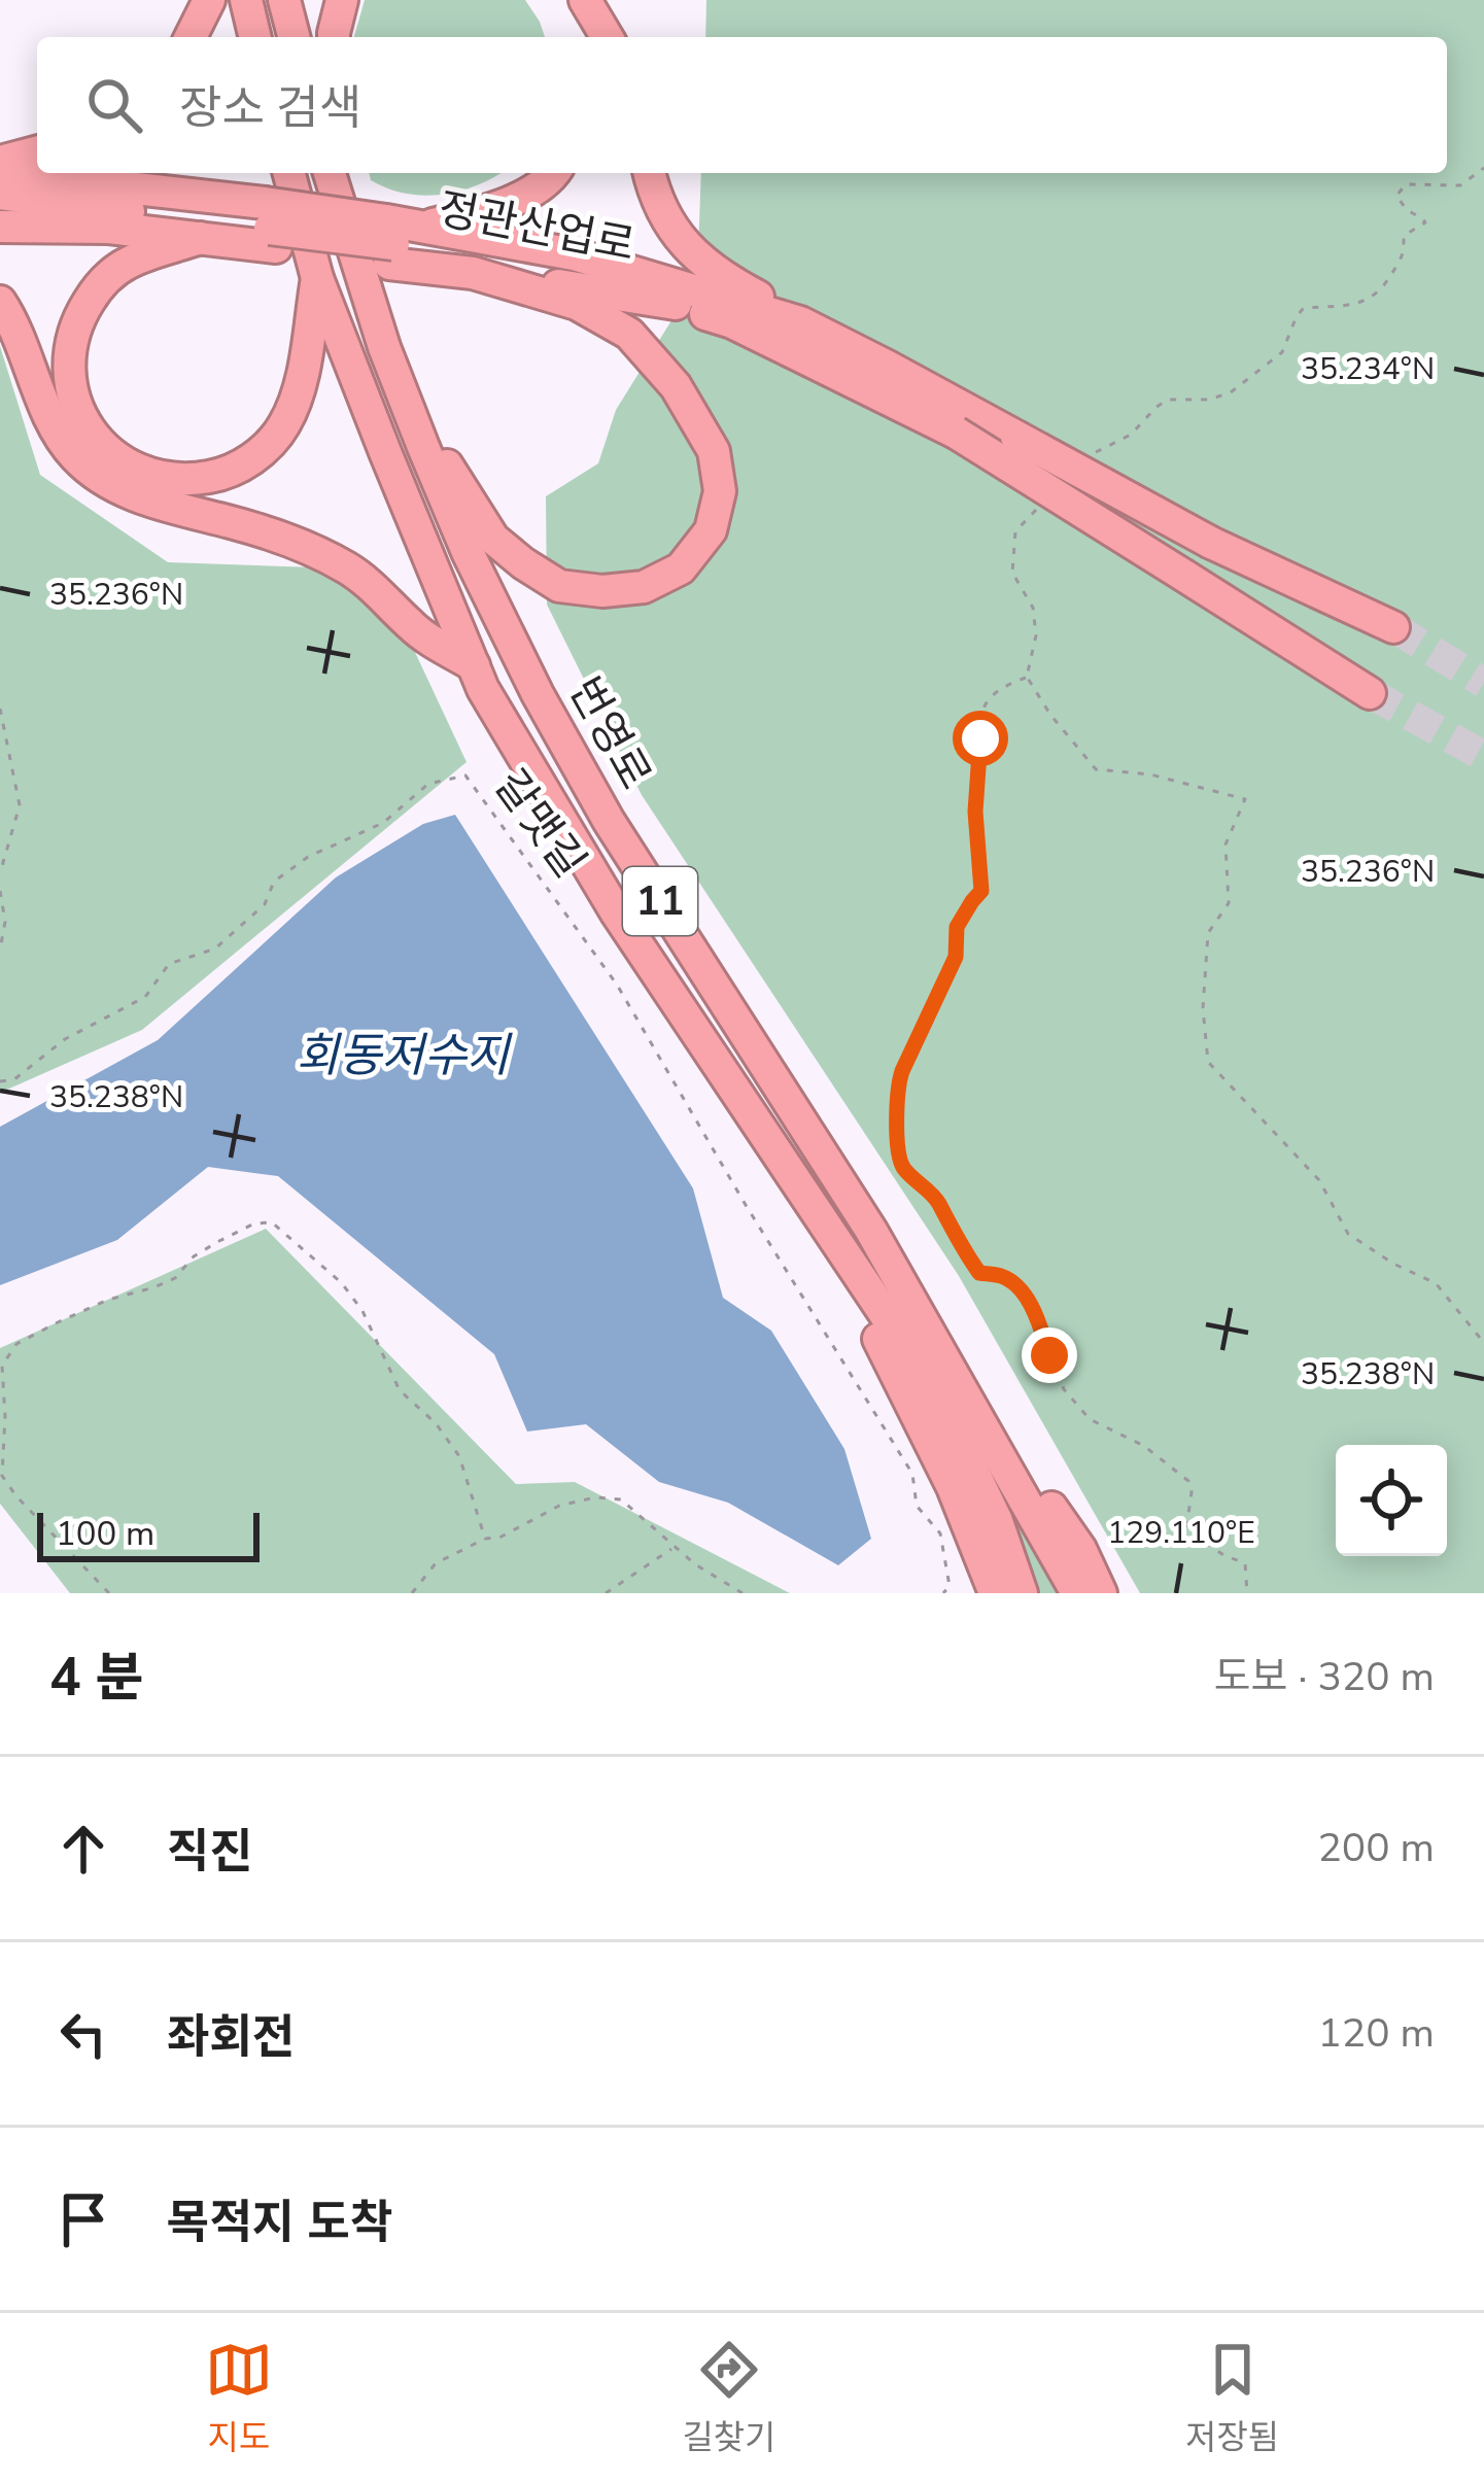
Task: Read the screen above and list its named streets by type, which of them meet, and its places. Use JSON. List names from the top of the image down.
{
  "streets": {
    "highway": ["정관산업로", "번영로", "11"],
    "path": ["갈맷길"]
  },
  "crossings": [
    ["정관산업로", "번영로"]
  ],
  "water": ["회동저수지"],
  "scale_bar": "100 m",
  "page": {
    "search": "장소 검색",
    "scale": "100 m",
    "heading": ["4 분", "도보 · 320 m"],
    "list": [
      ["직진", "200 m"],
      ["좌회전", "120 m"],
      "목적지 도착"
    ],
    "nav": ["지도", "길찾기", "저장됨"]
  },
  "coordinates": [
    "35.234°N",
    "35.236°N",
    "35.238°N",
    "129.110°E"
  ]
}
